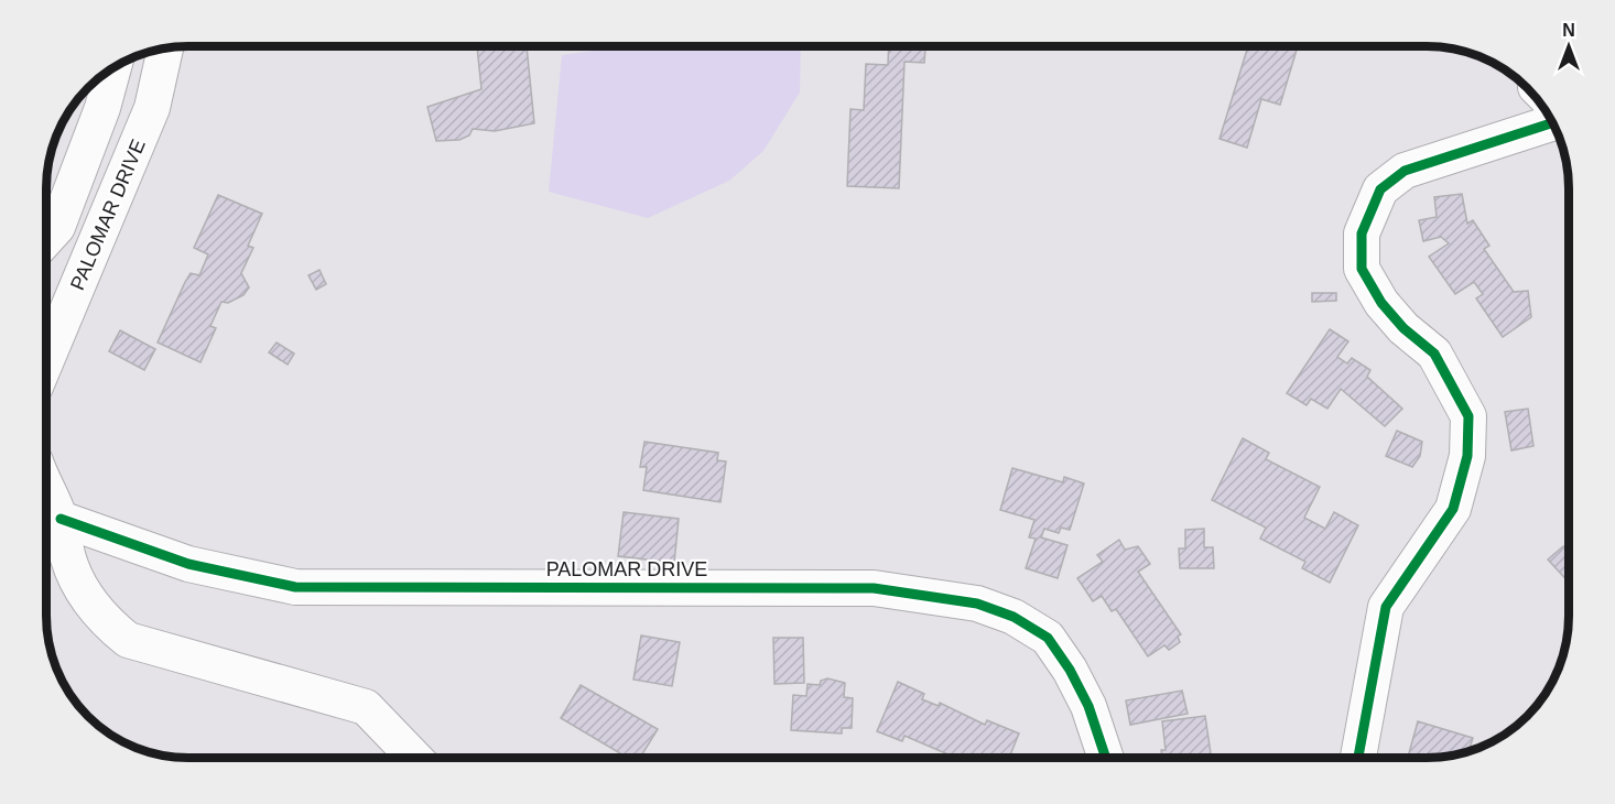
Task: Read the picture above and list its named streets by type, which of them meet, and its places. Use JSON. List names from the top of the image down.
{
  "streets": {
    "street": ["PALOMAR DRIVE"]
  },
  "north": "top"
}
